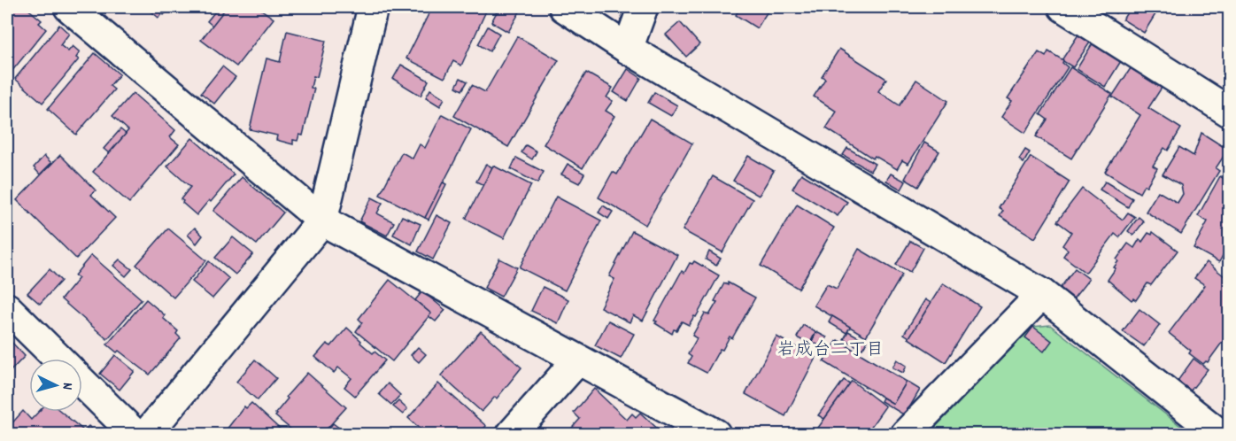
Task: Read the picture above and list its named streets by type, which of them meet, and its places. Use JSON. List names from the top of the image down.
{
  "districts": ["岩成台二丁目"],
  "north": "right"
}
